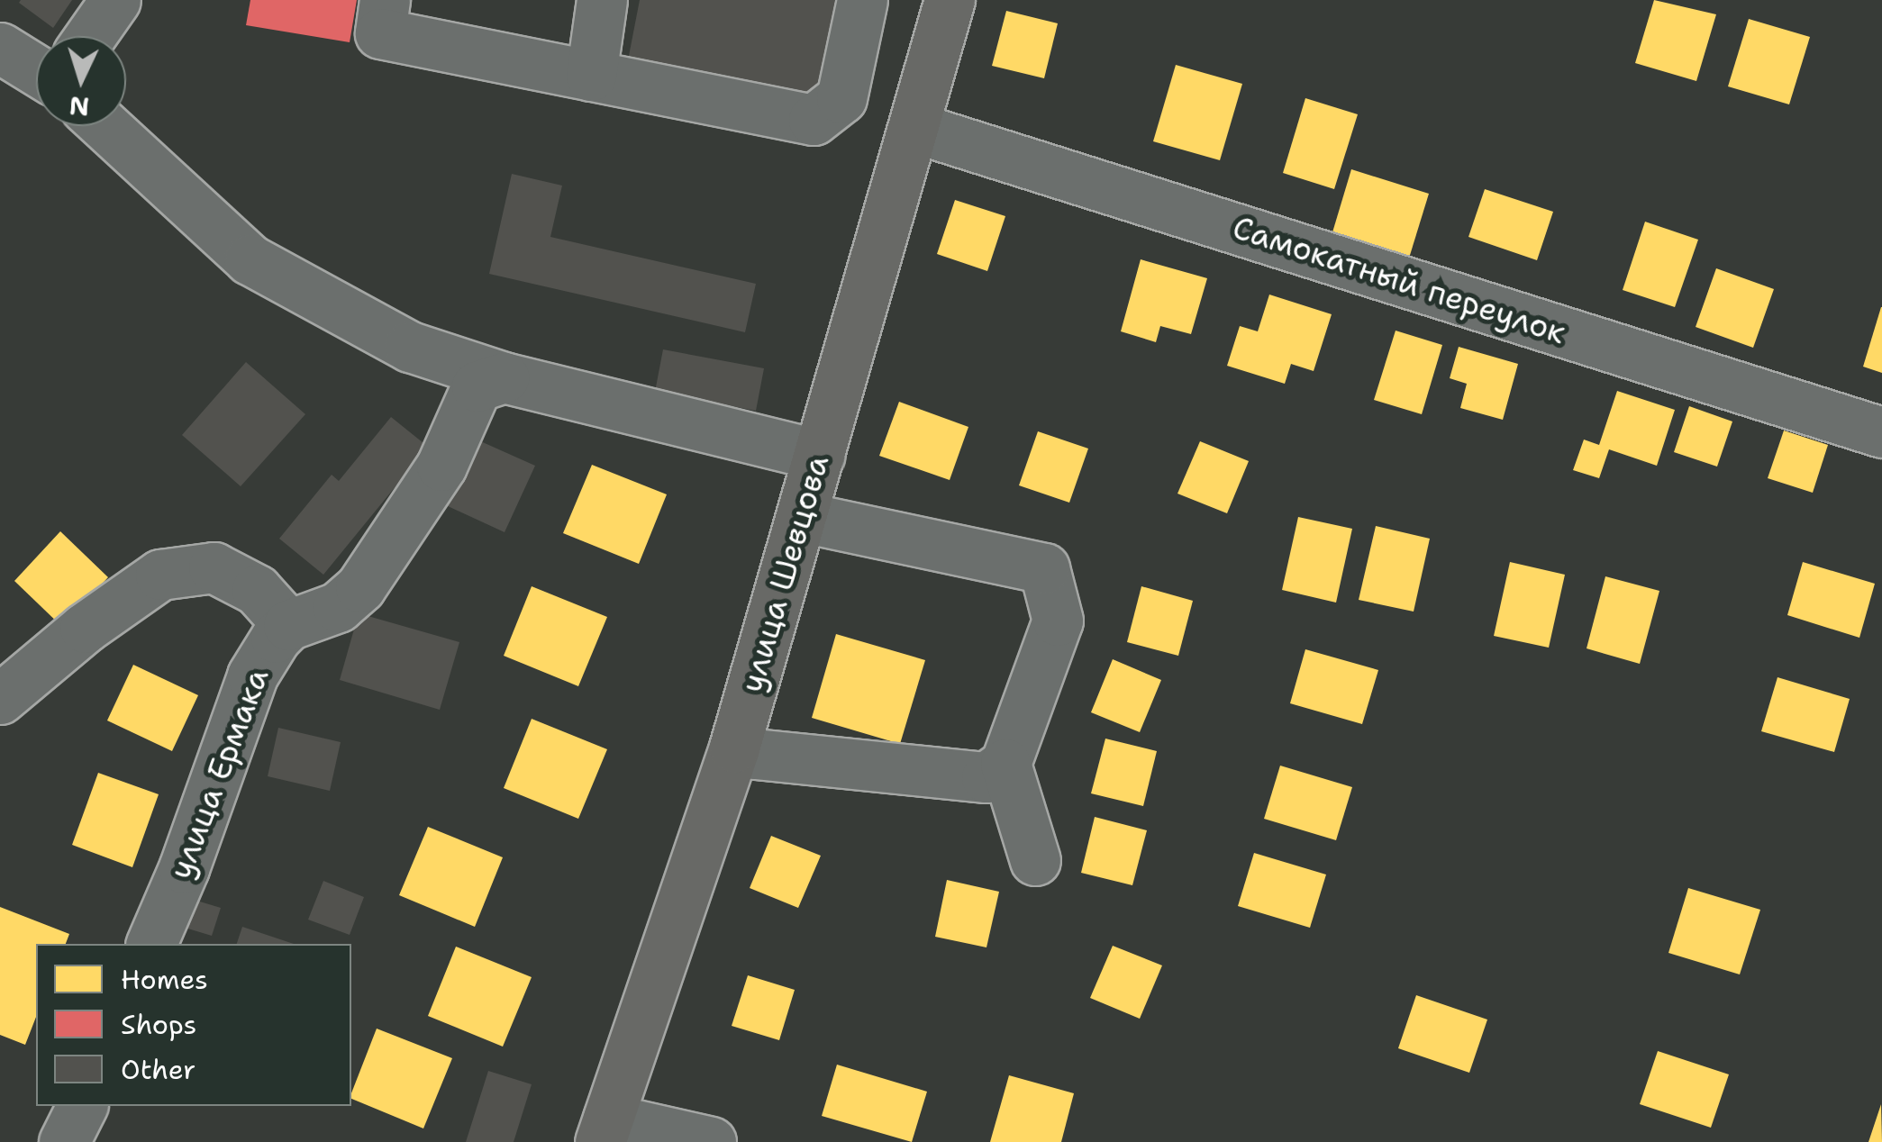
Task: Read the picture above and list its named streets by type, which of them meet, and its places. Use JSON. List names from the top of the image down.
{
  "streets": {
    "main road": ["улица Шевцова"],
    "street": ["Самокатный переулок", "улица Ермака"]
  },
  "crossings": [
    ["Самокатный переулок", "улица Шевцова"]
  ],
  "legend": ["Homes", "Shops", "Other"],
  "north": "bottom"
}
